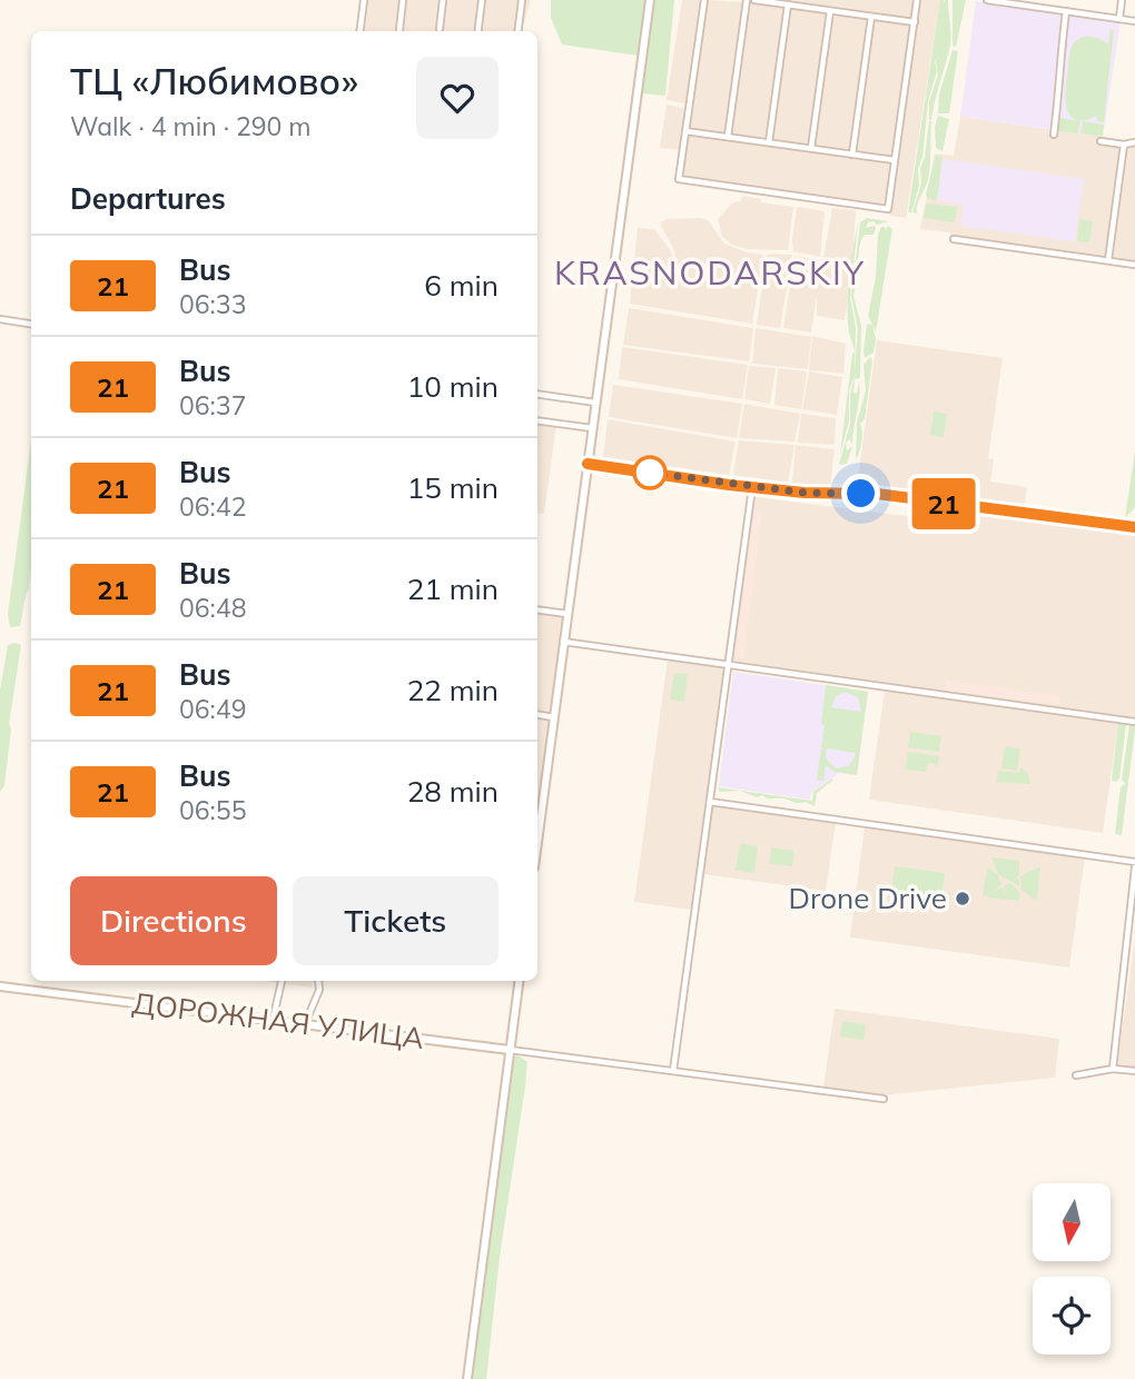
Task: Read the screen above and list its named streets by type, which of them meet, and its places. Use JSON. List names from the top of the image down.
{
  "streets": {
    "main road": ["ДОРОЖНАЯ УЛИЦА"]
  },
  "districts": ["KRASNODARSKIY"],
  "places": ["Drone Drive"],
  "lines": ["bus line 21"],
  "north": "bottom",
  "page": {
    "on_map": "21",
    "heading": [
      ["ТЦ «Любимово»", "Walk · 4 min · 290 m"],
      "Departures"
    ],
    "list": [
      {
        "mark": "21",
        "name": "Bus",
        "note": "06:33",
        "value": "6 min"
      },
      {
        "mark": "21",
        "name": "Bus",
        "note": "06:37",
        "value": "10 min"
      },
      {
        "mark": "21",
        "name": "Bus",
        "note": "06:42",
        "value": "15 min"
      },
      {
        "mark": "21",
        "name": "Bus",
        "note": "06:48",
        "value": "21 min"
      },
      {
        "mark": "21",
        "name": "Bus",
        "note": "06:49",
        "value": "22 min"
      },
      {
        "mark": "21",
        "name": "Bus",
        "note": "06:55",
        "value": "28 min"
      }
    ],
    "buttons": ["Directions", "Tickets"]
  }
}
